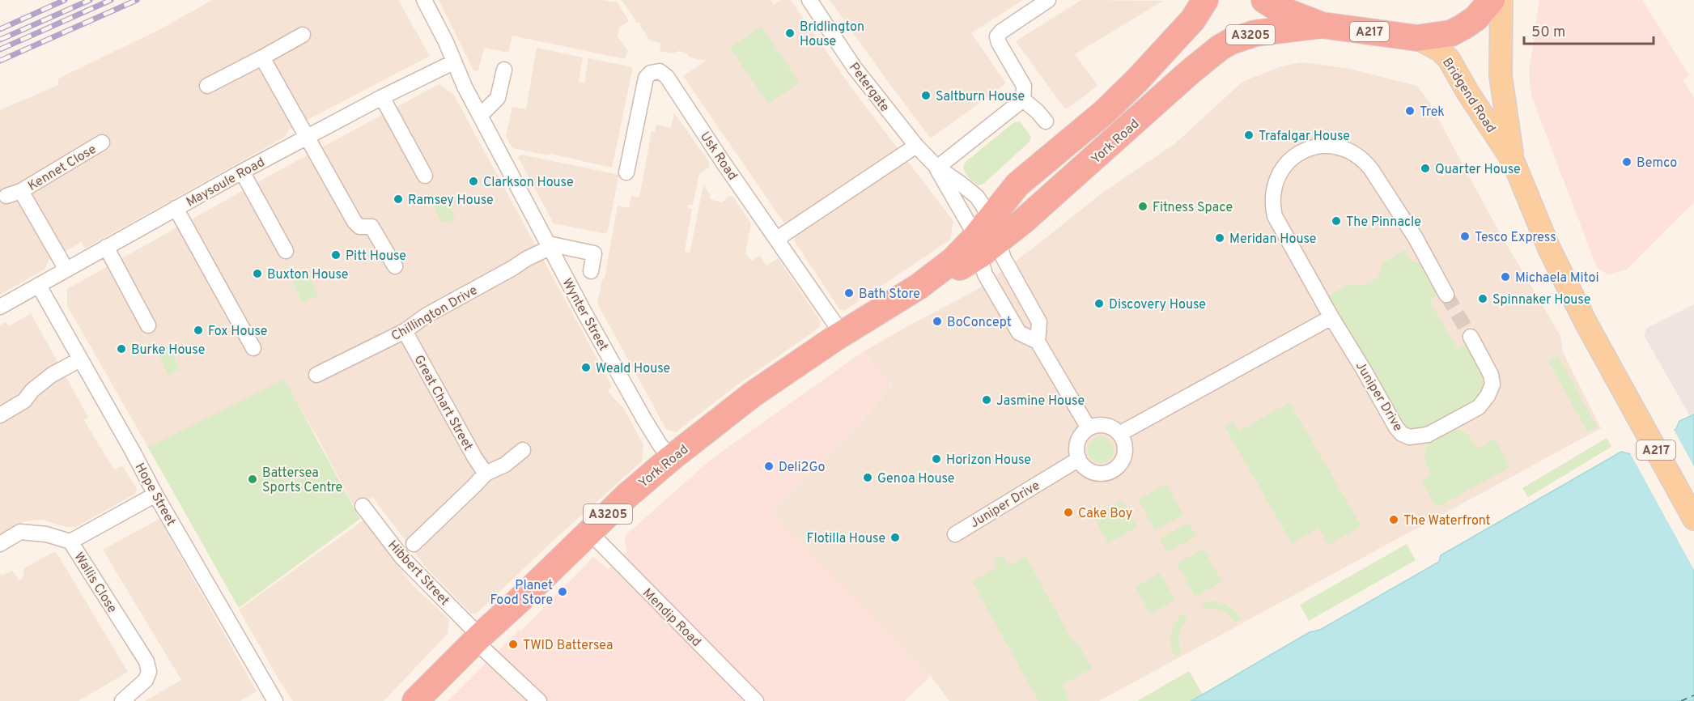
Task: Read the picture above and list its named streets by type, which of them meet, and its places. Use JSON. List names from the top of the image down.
{
  "streets": {
    "highway": ["A217", "A3205", "York Road"],
    "main road": ["Bridgend Road"],
    "street": [
      "Petergate",
      "Usk Road",
      "Kennet Close",
      "Maysoule Road",
      "Chillington Drive",
      "Wynter Street",
      "Juniper Drive",
      "Great Chart Street",
      "Hope Street",
      "Hibbert Street",
      "Wallis Close",
      "Mendip Road"
    ]
  },
  "crossings": [
    ["A217", "Bridgend Road"],
    ["A217", "York Road"],
    ["Petergate", "York Road"],
    ["York Road", "Usk Road"],
    ["York Road", "Wynter Street"],
    ["York Road", "Hibbert Street"],
    ["York Road", "Mendip Road"],
    ["Kennet Close", "Maysoule Road"],
    ["Maysoule Road", "Wynter Street"],
    ["Maysoule Road", "Hope Street"],
    ["Chillington Drive", "Wynter Street"],
    ["Chillington Drive", "Great Chart Street"],
    ["Hope Street", "Wallis Close"]
  ],
  "places": [
    "Bridlington House",
    "Saltburn House",
    "Trek",
    "Trafalgar House",
    "Bemco",
    "Quarter House",
    "Clarkson House",
    "Ramsey House",
    "Fitness Space",
    "The Pinnacle",
    "Tesco Express",
    "Meridan House",
    "Pitt House",
    "Buxton House",
    "Michaela Mitoi",
    "Bath Store",
    "Spinnaker House",
    "Discovery House",
    "BoConcept",
    "Fox House",
    "Burke House",
    "Weald House",
    "Jasmine House",
    "Horizon House",
    "Deli2Go",
    "Genoa House",
    "Battersea Sports Centre",
    "Cake Boy",
    "The Waterfront",
    "Flotilla House",
    "Planet Food Store",
    "TWID Battersea"
  ],
  "scale_bar": "50 m"
}
